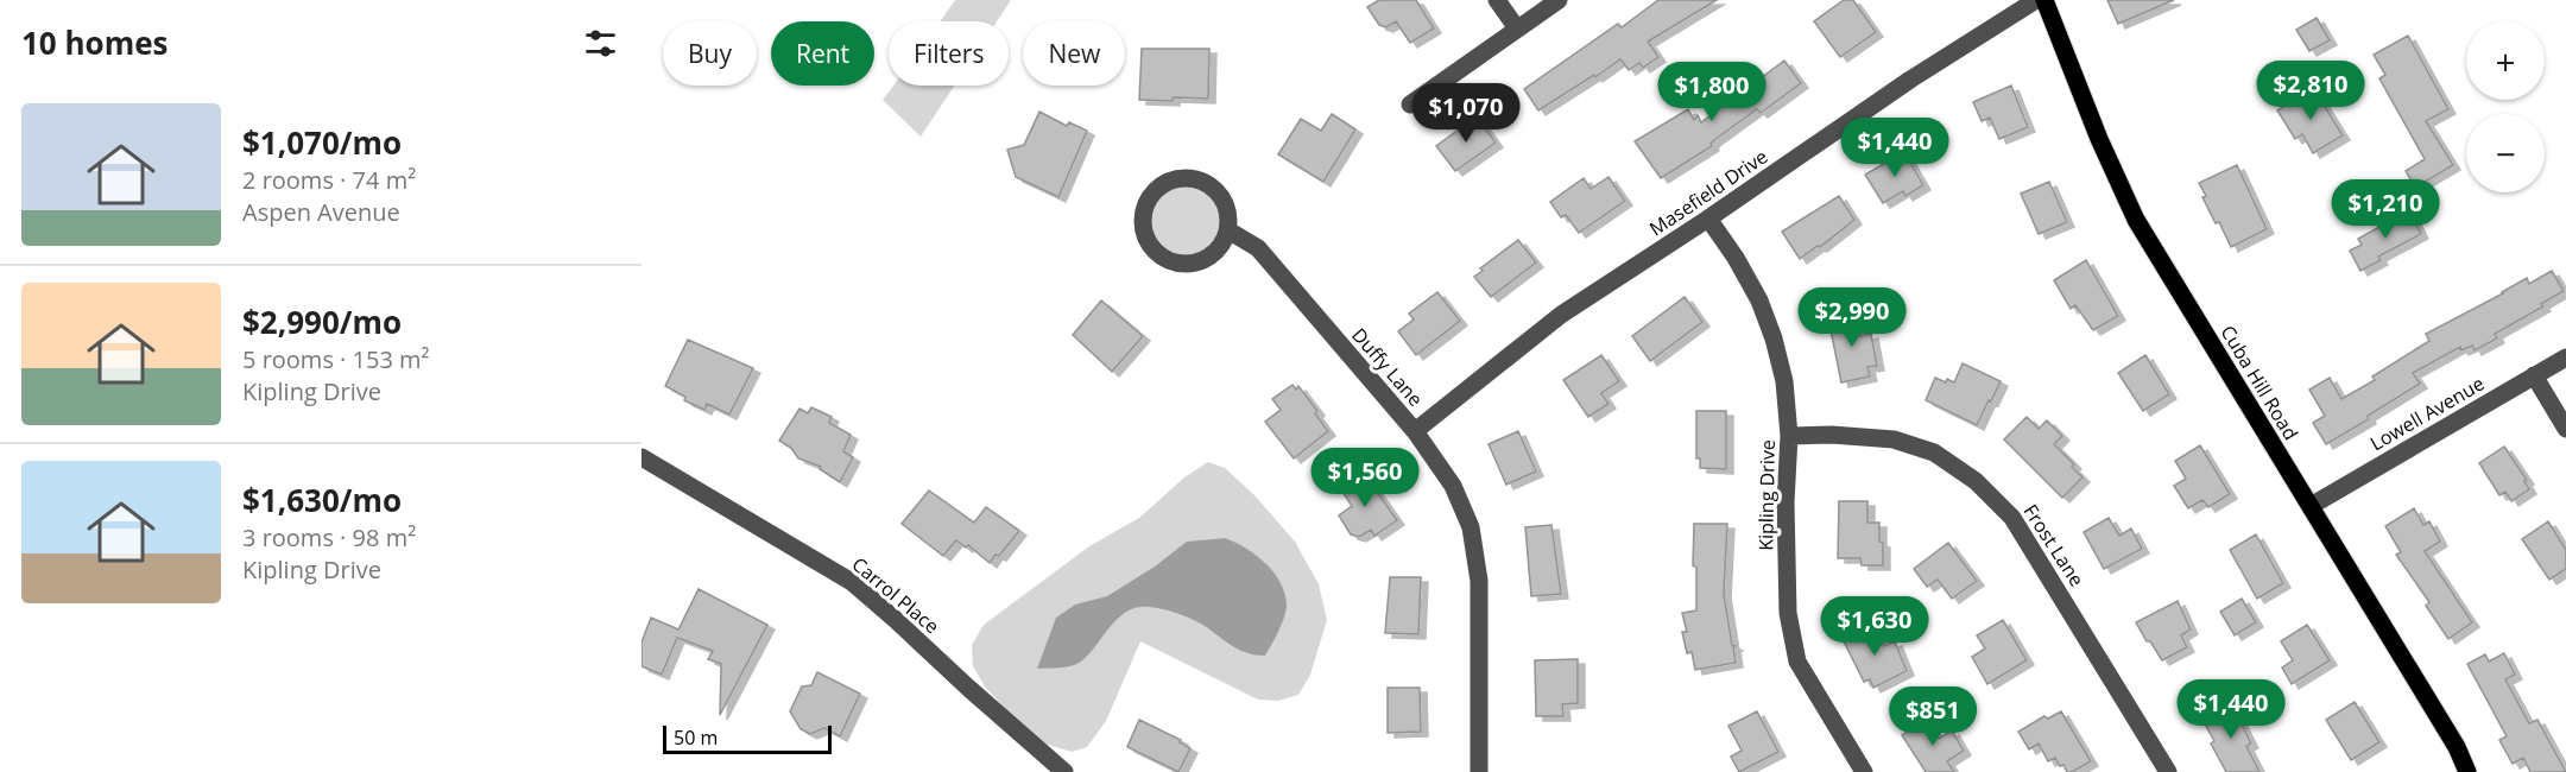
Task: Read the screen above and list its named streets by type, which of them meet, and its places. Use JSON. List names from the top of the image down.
{
  "streets": {
    "main road": ["Cuba Hill Road"],
    "street": [
      "Masefield Drive",
      "Duffy Lane",
      "Lowell Avenue",
      "Kipling Drive",
      "Frost Lane",
      "Carrol Place"
    ]
  },
  "crossings": [
    ["Masefield Drive", "Duffy Lane"],
    ["Masefield Drive", "Kipling Drive"],
    ["Cuba Hill Road", "Lowell Avenue"],
    ["Kipling Drive", "Frost Lane"]
  ],
  "scale_bar": "50 m",
  "page": {
    "heading": "10 homes",
    "map_buttons": ["+", "−"],
    "chip": [
      "Buy",
      "Rent",
      "Filters",
      "New"
    ],
    "price": [
      "$2,810",
      "$1,800",
      "$1,070",
      "$1,440",
      "$1,210",
      "$2,990",
      "$1,560",
      "$1,630",
      "$1,440",
      "$851"
    ],
    "list": [
      {
        "name": "$1,070/mo",
        "note": "2 rooms · 74 m² · Aspen Avenue"
      },
      {
        "name": "$2,990/mo",
        "note": "5 rooms · 153 m² · Kipling Drive"
      },
      {
        "name": "$1,630/mo",
        "note": "3 rooms · 98 m² · Kipling Drive"
      }
    ],
    "scale": "50 m"
  }
}
